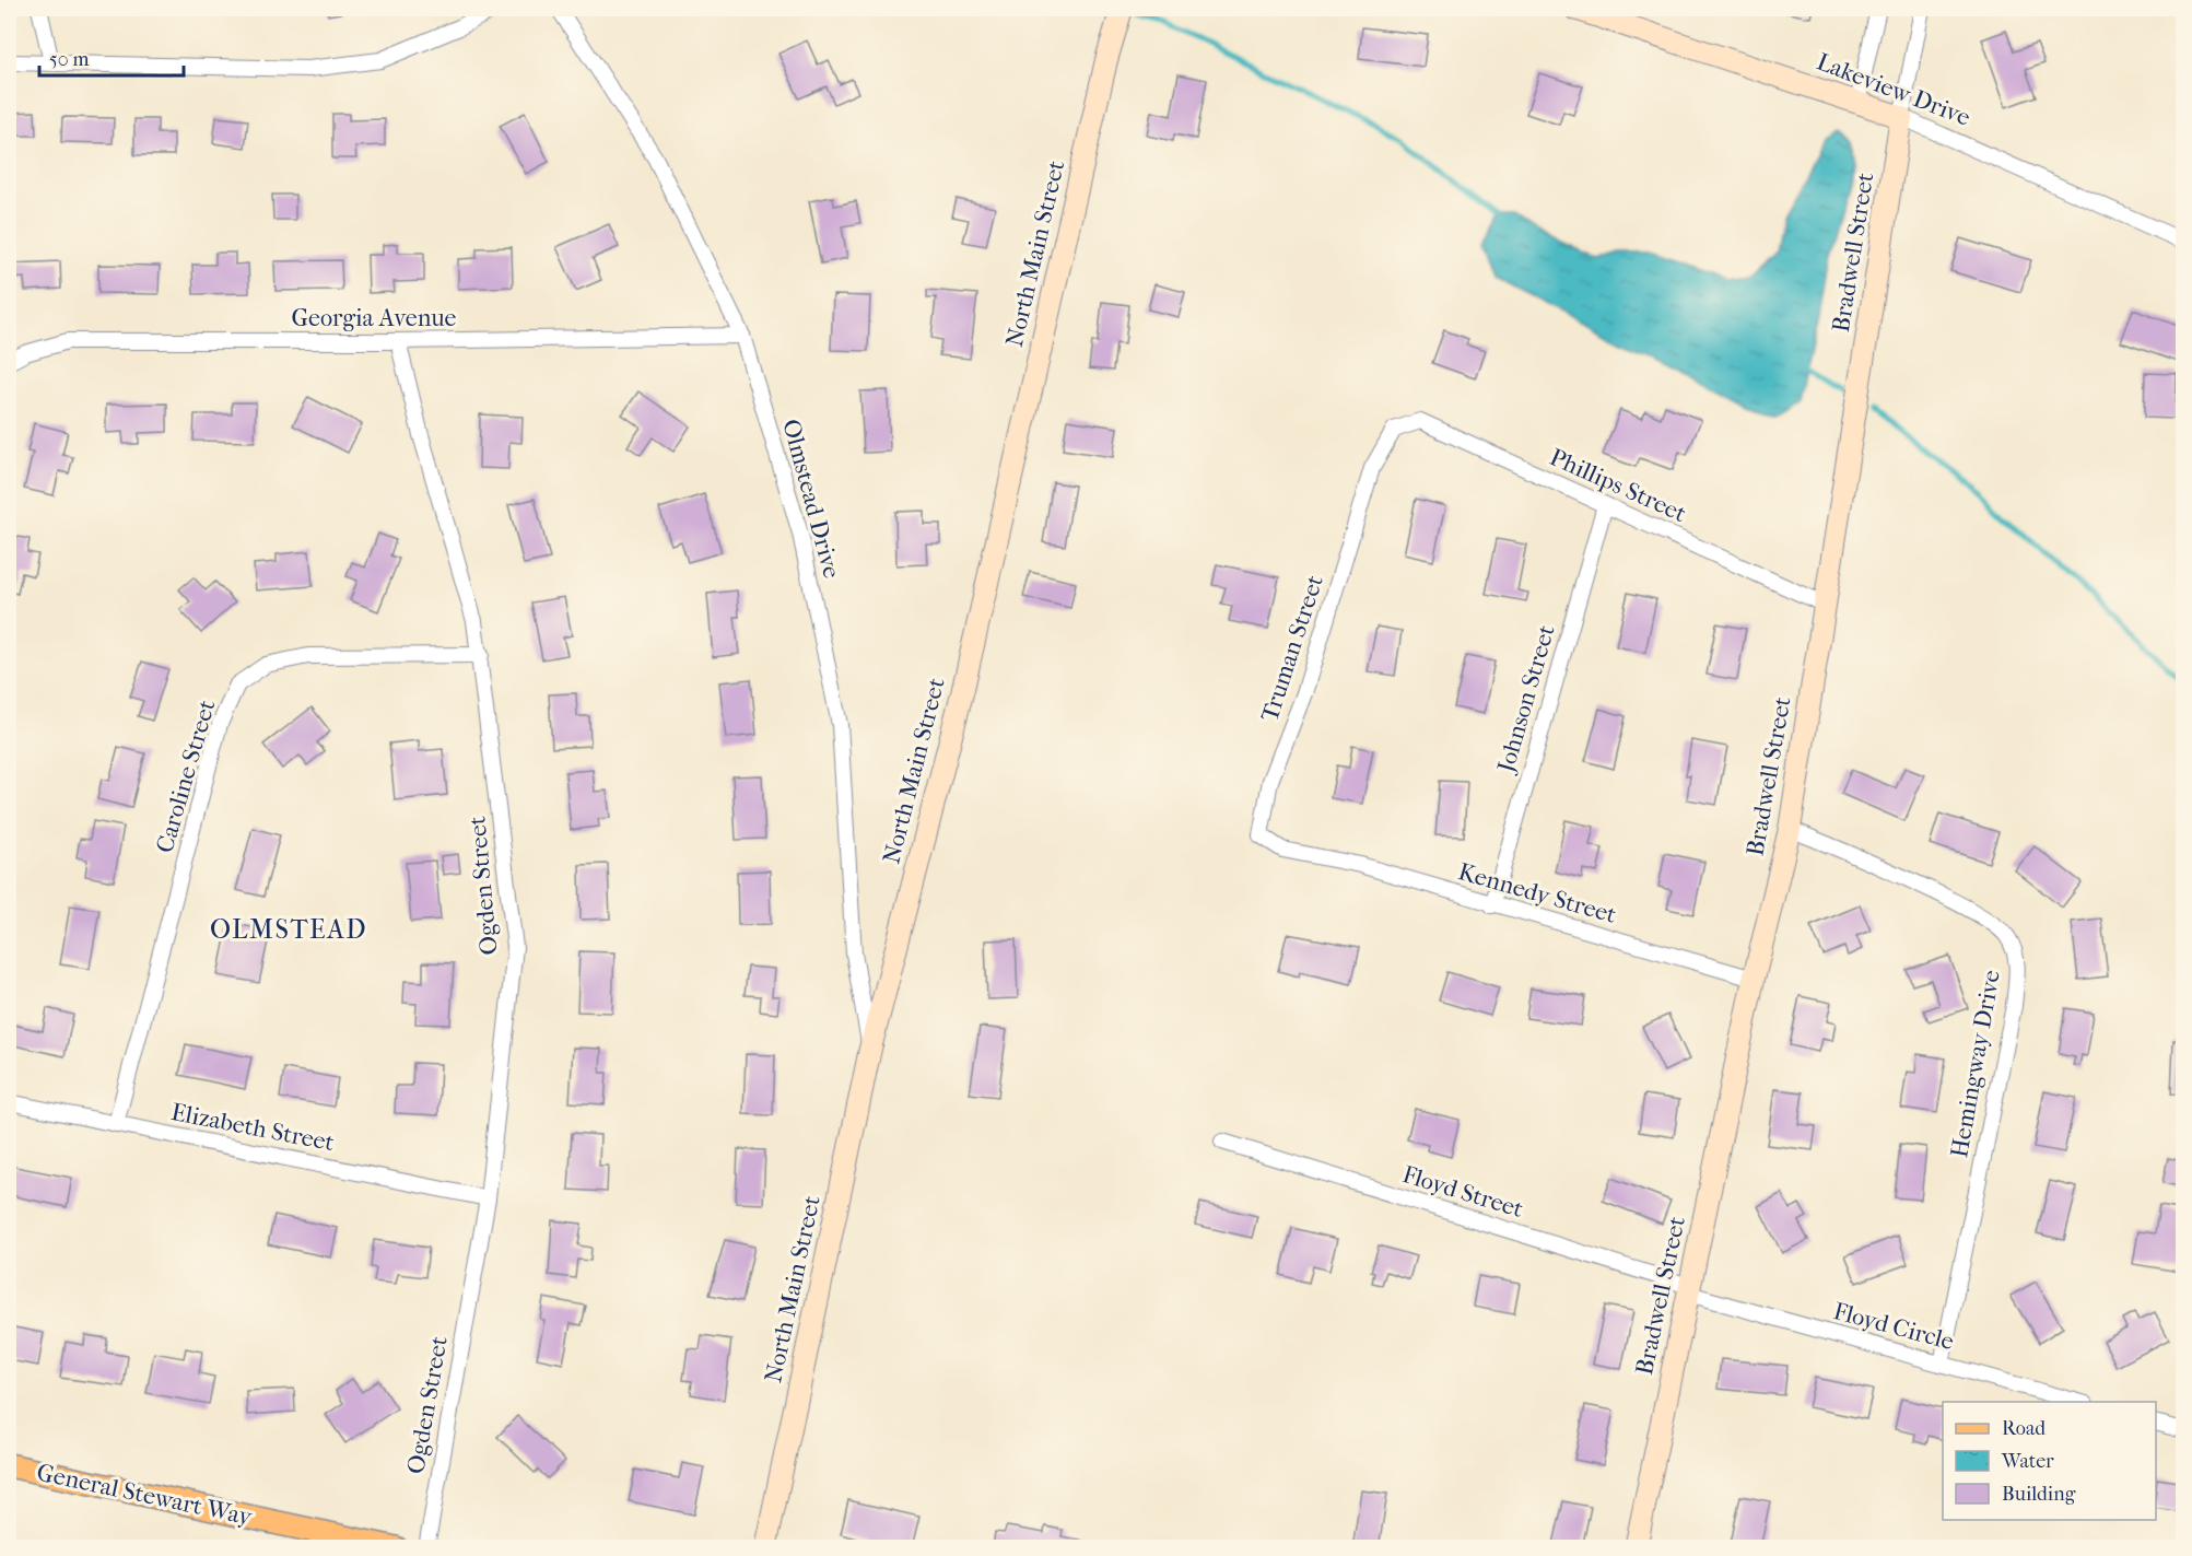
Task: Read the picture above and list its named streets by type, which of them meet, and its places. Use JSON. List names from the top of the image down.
{
  "streets": {
    "main road": ["General Stewart Way"],
    "street": [
      "Lakeview Drive",
      "Bradwell Street",
      "North Main Street",
      "Georgia Avenue",
      "Phillips Street",
      "Olmstead Drive",
      "Truman Street",
      "Johnson Street",
      "Caroline Street",
      "Ogden Street",
      "Kennedy Street",
      "Hemingway Drive",
      "Elizabeth Street",
      "Floyd Street",
      "Floyd Circle"
    ]
  },
  "crossings": [
    ["Lakeview Drive", "Bradwell Street"],
    ["Bradwell Street", "Phillips Street"],
    ["Bradwell Street", "Kennedy Street"],
    ["Bradwell Street", "Hemingway Drive"],
    ["Bradwell Street", "Floyd Street"],
    ["Bradwell Street", "Floyd Circle"],
    ["North Main Street", "Olmstead Drive"],
    ["Georgia Avenue", "Olmstead Drive"],
    ["Georgia Avenue", "Ogden Street"],
    ["Phillips Street", "Truman Street"],
    ["Phillips Street", "Johnson Street"],
    ["Truman Street", "Kennedy Street"],
    ["Johnson Street", "Kennedy Street"],
    ["Caroline Street", "Ogden Street"],
    ["Caroline Street", "Elizabeth Street"],
    ["Ogden Street", "Elizabeth Street"],
    ["Hemingway Drive", "Floyd Circle"],
    ["Floyd Street", "Floyd Circle"]
  ],
  "districts": ["OLMSTEAD"],
  "legend": ["Road", "Water", "Building"],
  "scale_bar": "50 m"
}
